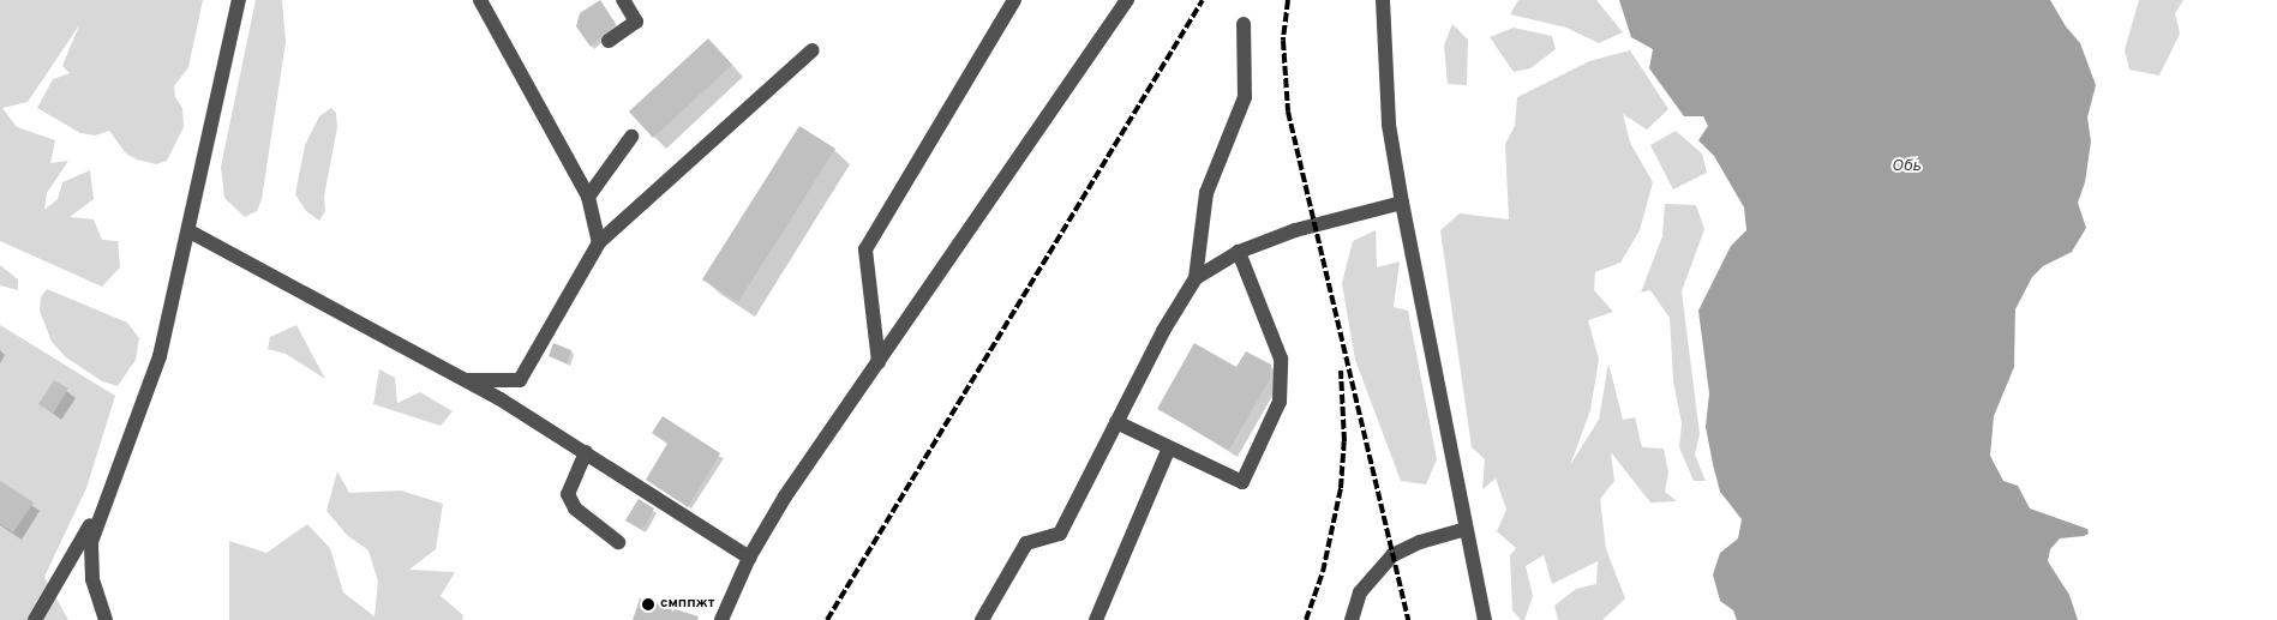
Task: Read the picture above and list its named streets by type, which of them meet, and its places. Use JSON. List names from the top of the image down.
{
  "water": ["Обь"],
  "places": ["смппжт"]
}
